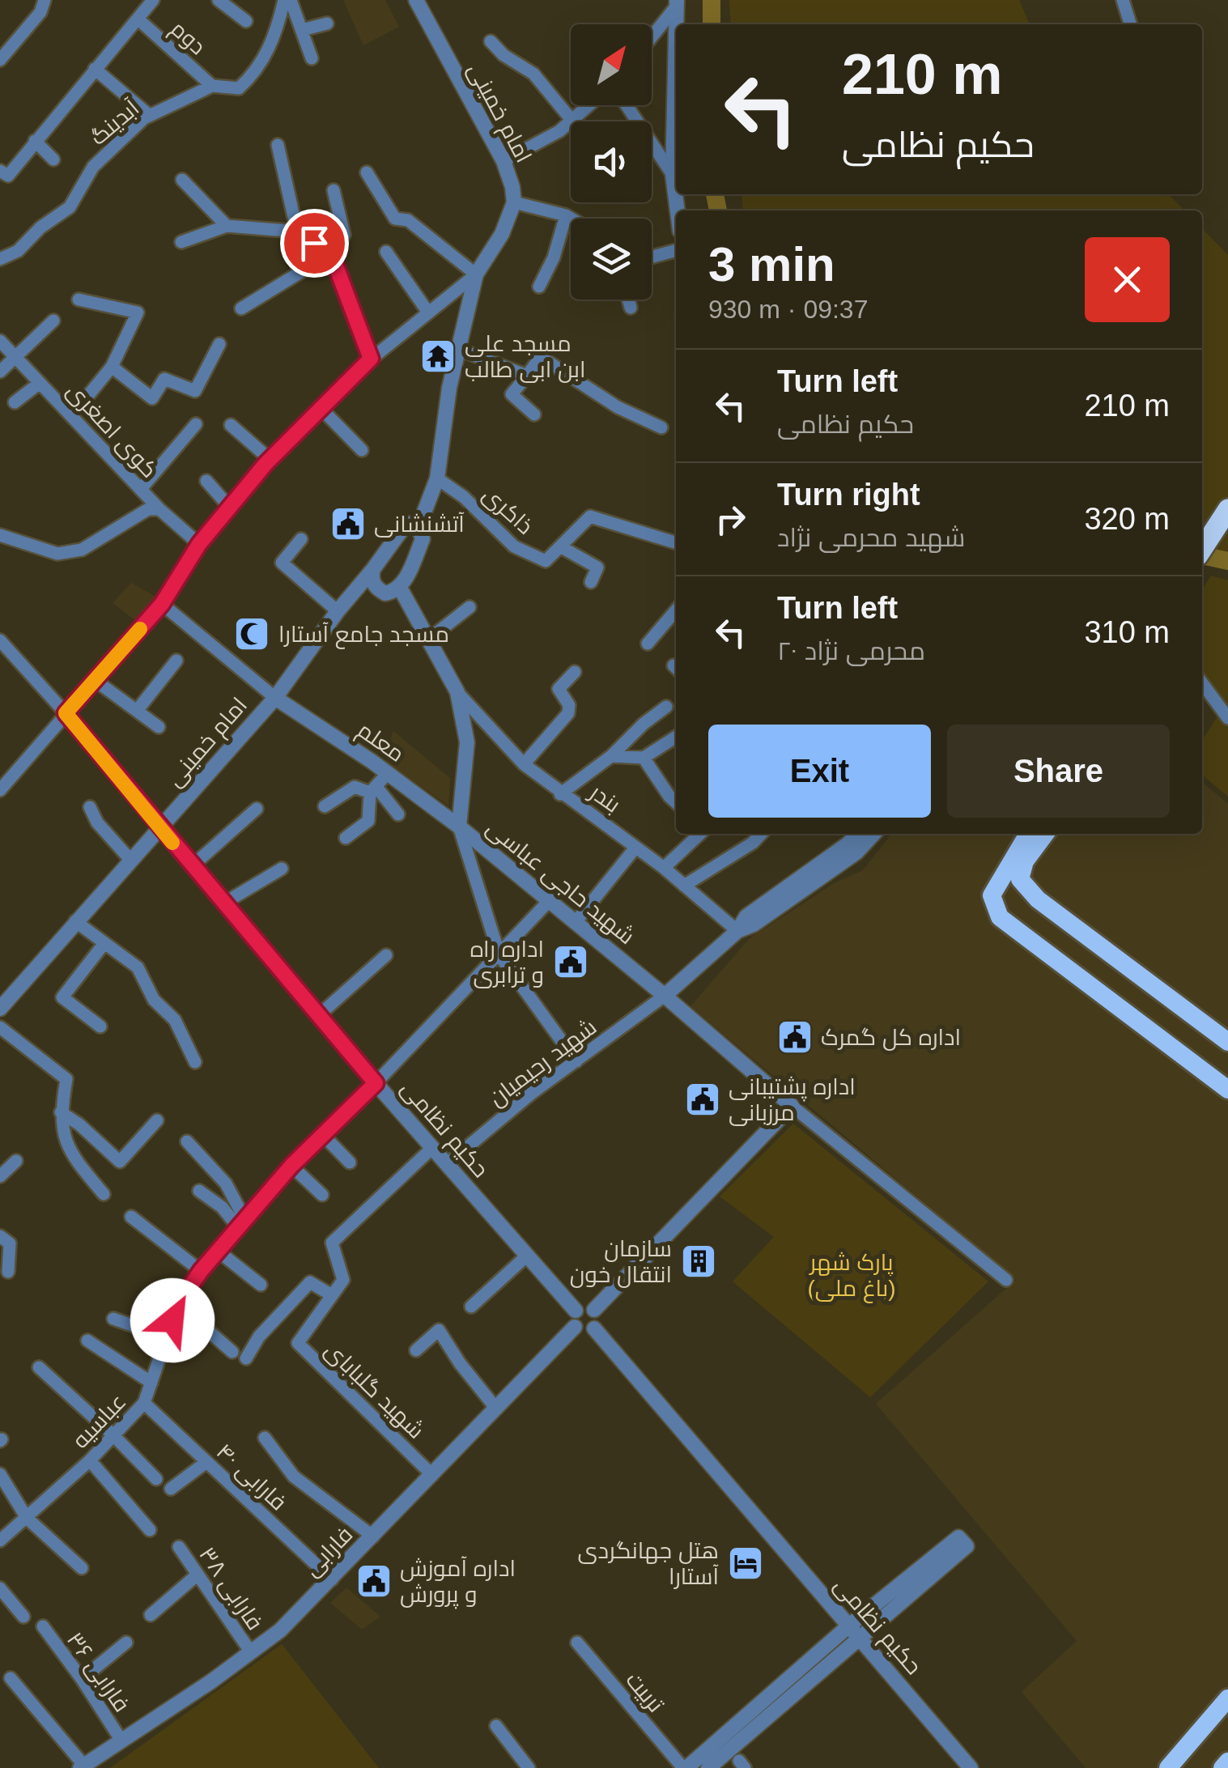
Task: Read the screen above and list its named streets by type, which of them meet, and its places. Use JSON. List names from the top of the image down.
{
  "streets": {
    "street": [
      "دوم",
      "امام خمینی",
      "آبدینگ",
      "کوی اصغری",
      "ذاکری",
      "معلم",
      "بندر",
      "شهید حاجی عباسی",
      "شهید رحیمیان",
      "حکیم نظامی",
      "شهید گلبابای",
      "عباسیه",
      "فارابی ۴۰",
      "فارابی",
      "فارابی ۳۸",
      "فارابی ۳۶",
      "تربیت"
    ]
  },
  "crossings": [
    ["دوم", "آبدینگ"],
    ["امام خمینی", "معلم"],
    ["امام خمینی", "حکیم نظامی"],
    ["معلم", "شهید حاجی عباسی"],
    ["بندر", "شهید حاجی عباسی"],
    ["شهید حاجی عباسی", "شهید رحیمیان"],
    ["شهید حاجی عباسی", "عباسیه"],
    ["شهید رحیمیان", "حکیم نظامی"],
    ["حکیم نظامی", "شهید گلبابای"],
    ["حکیم نظامی", "عباسیه"],
    ["حکیم نظامی", "فارابی"],
    ["شهید گلبابای", "فارابی"],
    ["عباسیه", "فارابی ۴۰"],
    ["فارابی ۴۰", "فارابی"],
    ["فارابی", "فارابی ۳۸"],
    ["فارابی", "فارابی ۳۶"]
  ],
  "parks": ["پارک شهر (باغ ملی)"],
  "places": {
    "temple": ["مسجد علی ابن ابی طالب"],
    "public building": [
      "آتشنشانی",
      "اداره راه و ترابری",
      "اداره کل گمرک",
      "اداره پشتیبانی مرزبانی",
      "اداره آموزش و پرورش"
    ],
    "mosque": ["مسجد جامع آستارا"],
    "building": ["سازمان انتقال خون"],
    "hotel": ["هتل جهانگردى آستارا"]
  },
  "north": "top right",
  "page": {
    "turn": ["210 m", "حکیم نظامی"],
    "heading": ["3 min", "930 m · 09:37"],
    "list": [
      {
        "name": "Turn left",
        "note": "حکیم نظامی",
        "value": "210 m"
      },
      {
        "name": "Turn right",
        "note": "شهید محرمی نژاد",
        "value": "320 m"
      },
      {
        "name": "Turn left",
        "note": "محرمی نژاد ۲۰",
        "value": "310 m"
      }
    ],
    "buttons": ["Exit", "Share"]
  }
}
